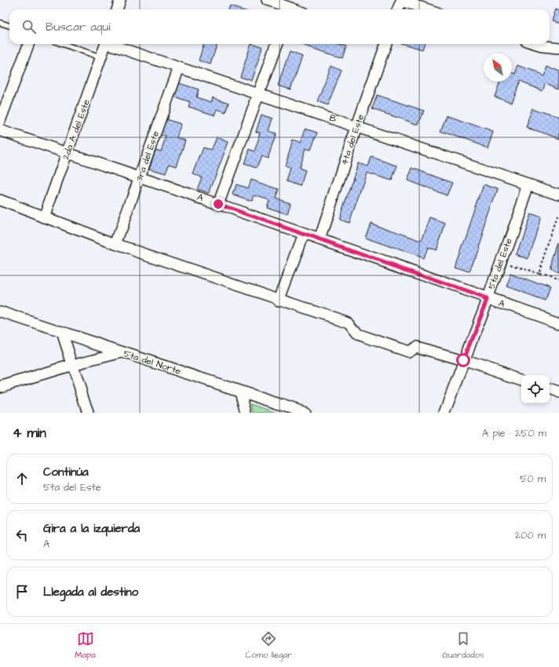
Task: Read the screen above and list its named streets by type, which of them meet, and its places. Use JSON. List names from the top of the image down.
{
  "streets": {
    "street": [
      "B",
      "2da A del Este",
      "4ta del Este",
      "3ra del Este",
      "A",
      "5ta del Este",
      "5ta del Norte"
    ]
  },
  "crossings": [
    ["B", "4ta del Este"],
    ["B", "3ra del Este"],
    ["B", "5ta del Este"],
    ["2da A del Este", "A"],
    ["4ta del Este", "A"],
    ["3ra del Este", "A"],
    ["A", "5ta del Este"]
  ],
  "north": "top left",
  "page": {
    "search": "Buscar aquí",
    "heading": ["4 min", "A pie · 250 m"],
    "list": [
      ["Continúa", "5ta del Este", "50 m"],
      ["Gira a la izquierda", "A", "200 m"],
      "Llegada al destino"
    ],
    "nav": ["Mapa", "Cómo llegar", "Guardados"]
  }
}
